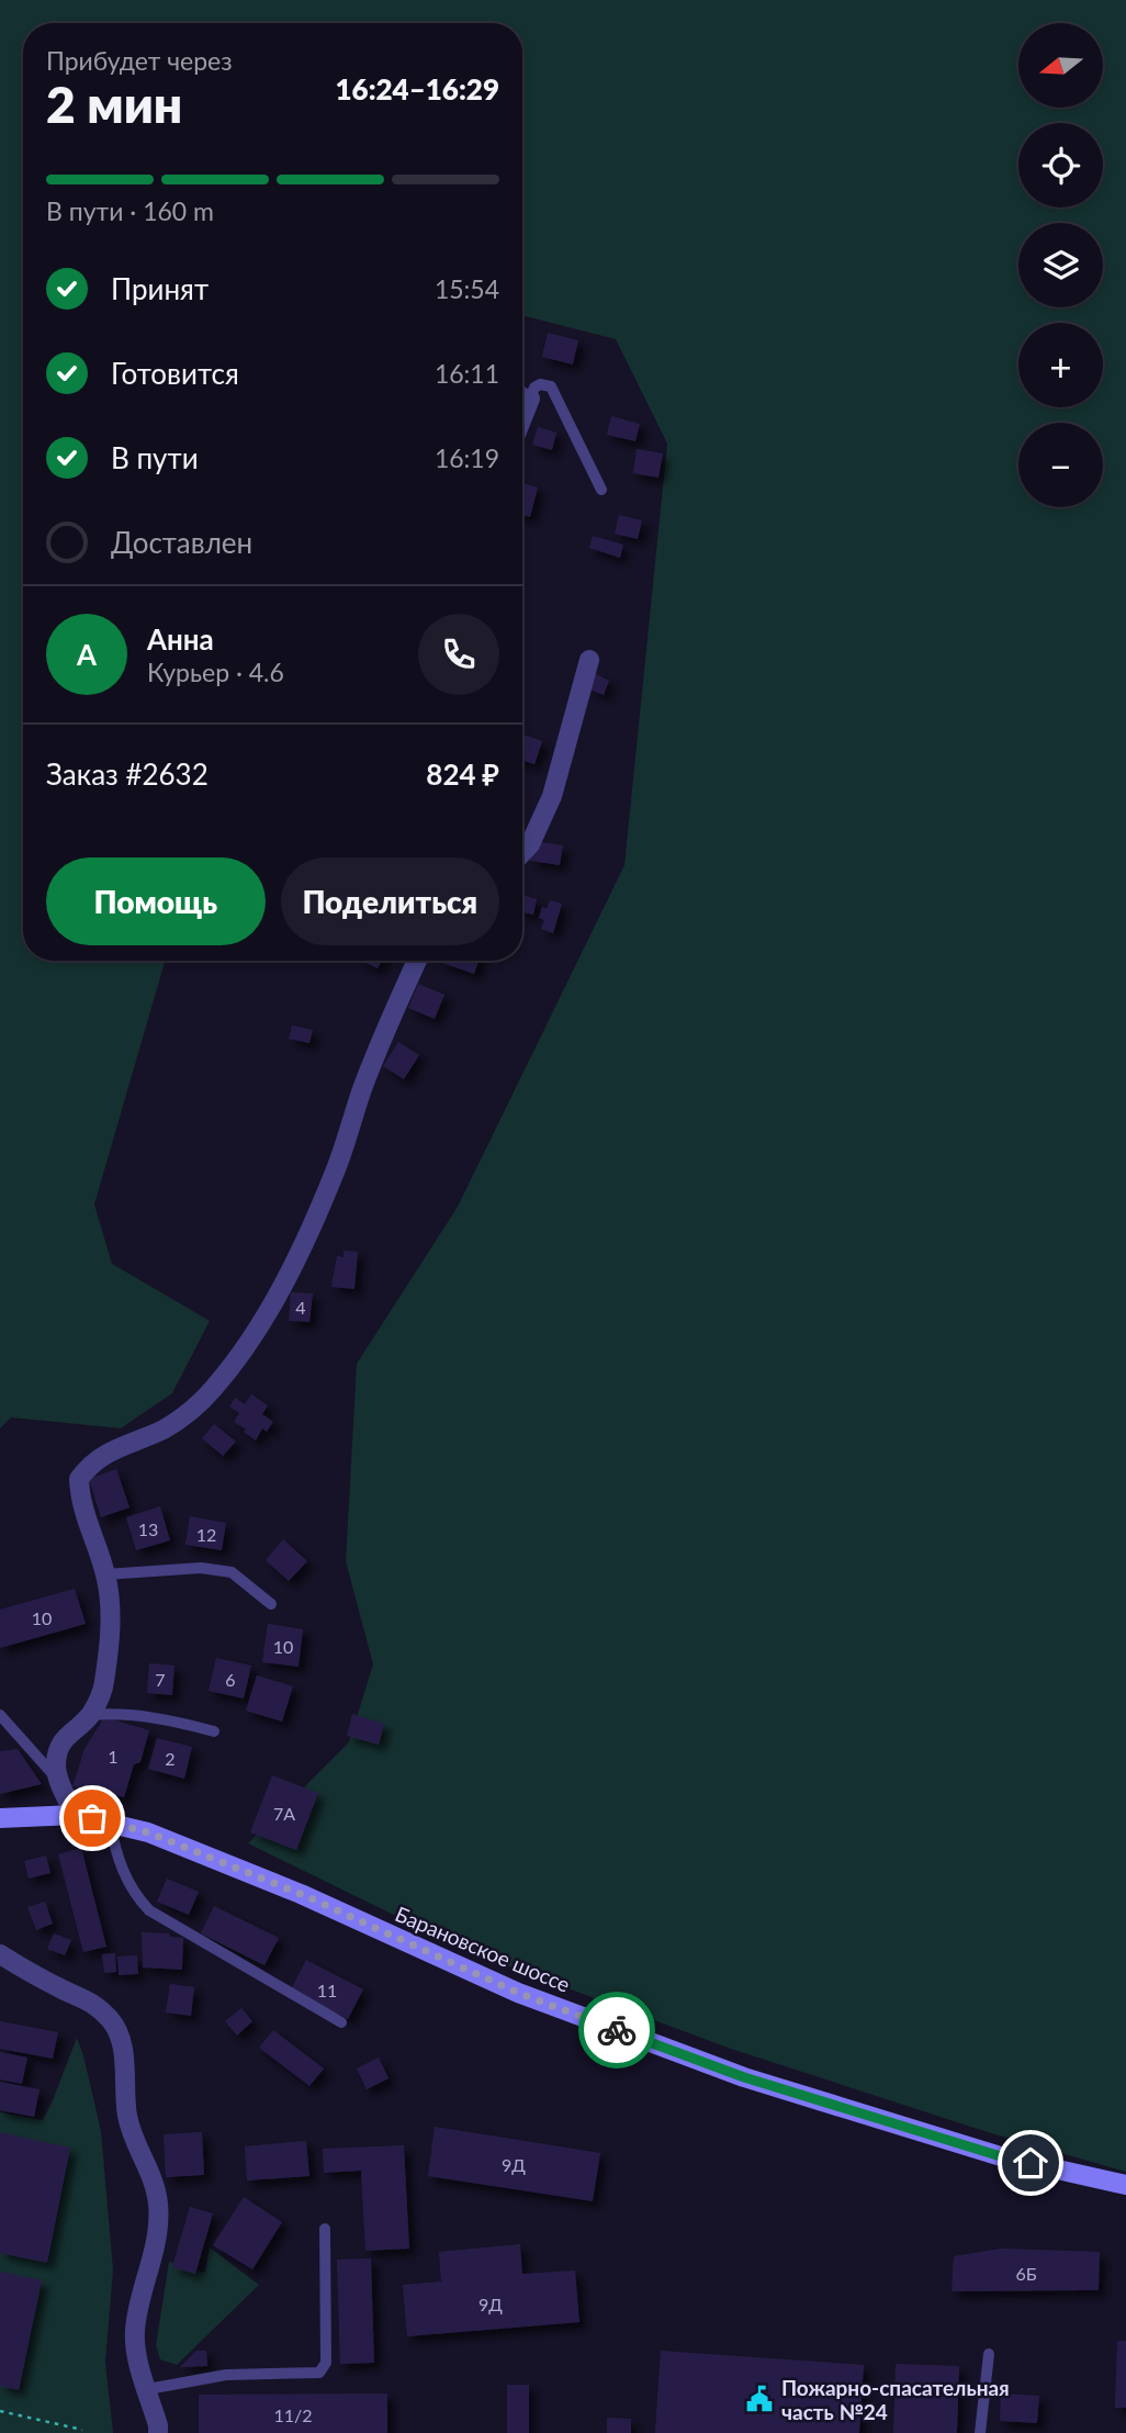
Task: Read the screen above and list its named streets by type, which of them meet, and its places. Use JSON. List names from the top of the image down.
{
  "streets": {
    "main road": ["Барановское шоссе"]
  },
  "places": {
    "public building": ["Пожарно-спасательная часть №24"]
  },
  "house_numbers": [
    "4",
    "13",
    "12",
    "10",
    "10",
    "7",
    "6",
    "1",
    "2",
    "7А",
    "11",
    "9Д",
    "6Б",
    "9Д",
    "11/2"
  ],
  "north": "left",
  "page": {
    "map_buttons": ["+", "−"],
    "heading": ["2 мин", "Прибудет через", "16:24–16:29"],
    "panel": [
      "Анна",
      "Курьер · 4.6",
      "Заказ #2632",
      "824 ₽"
    ],
    "bar": "В пути · 160 m",
    "list": [
      ["Принят", "15:54"],
      ["Готовится", "16:11"],
      ["В пути", "16:19"],
      "Доставлен"
    ],
    "round": "А",
    "buttons": ["Помощь", "Поделиться"]
  }
}
